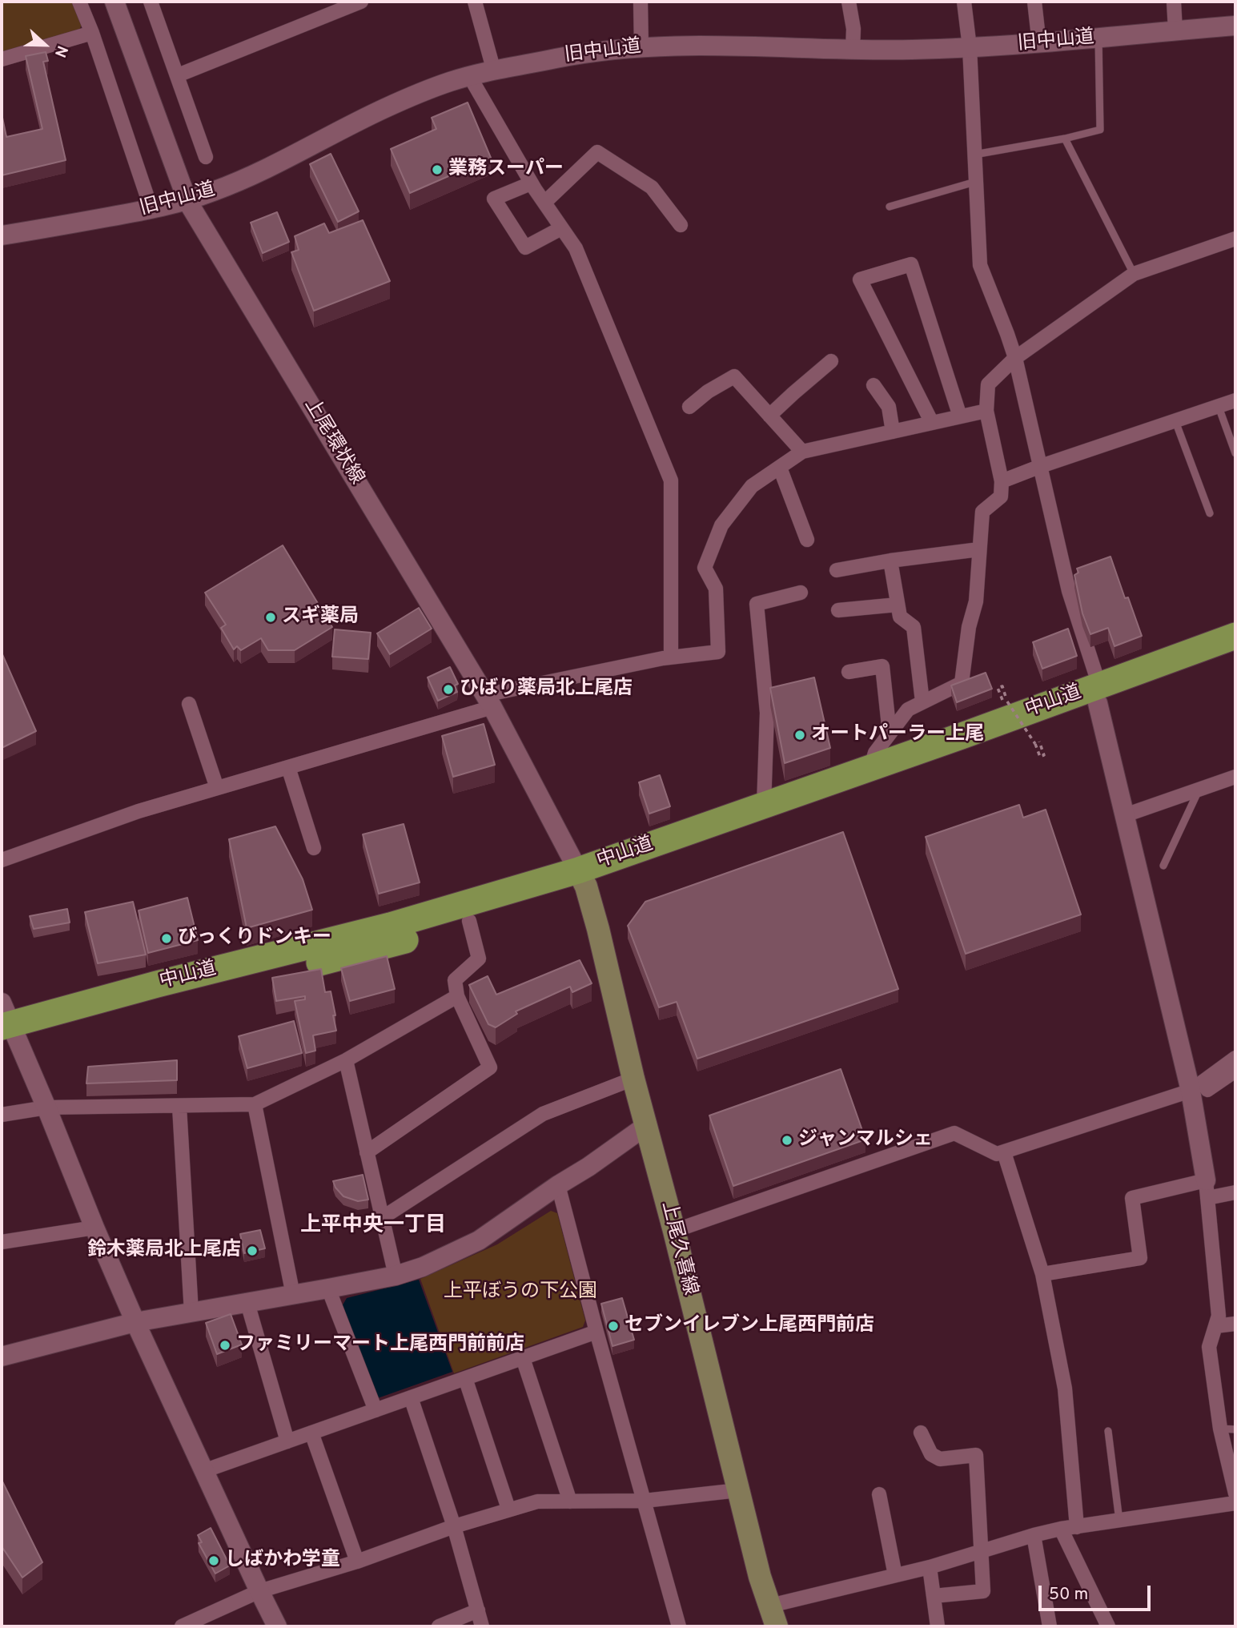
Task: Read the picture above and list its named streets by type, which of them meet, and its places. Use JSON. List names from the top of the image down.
{
  "streets": {
    "highway": ["中山道"],
    "main road": ["旧中山道", "上尾環状線", "上尾久喜線"]
  },
  "crossings": [
    ["旧中山道", "上尾環状線"],
    ["上尾環状線", "中山道"],
    ["上尾環状線", "上尾久喜線"],
    ["中山道", "上尾久喜線"]
  ],
  "districts": ["上平中央一丁目"],
  "parks": ["上平ぼうの下公園"],
  "places": [
    "業務スーパー",
    "スギ薬局",
    "ひばり薬局北上尾店",
    "オートパーラー上尾",
    "びっくりドンキー",
    "ジャンマルシェ",
    "鈴木薬局北上尾店",
    "セブンイレブン上尾西門前店",
    "ファミリーマート上尾西門前前店",
    "しばかわ学童"
  ],
  "scale_bar": "50 m",
  "north": "right"
}
